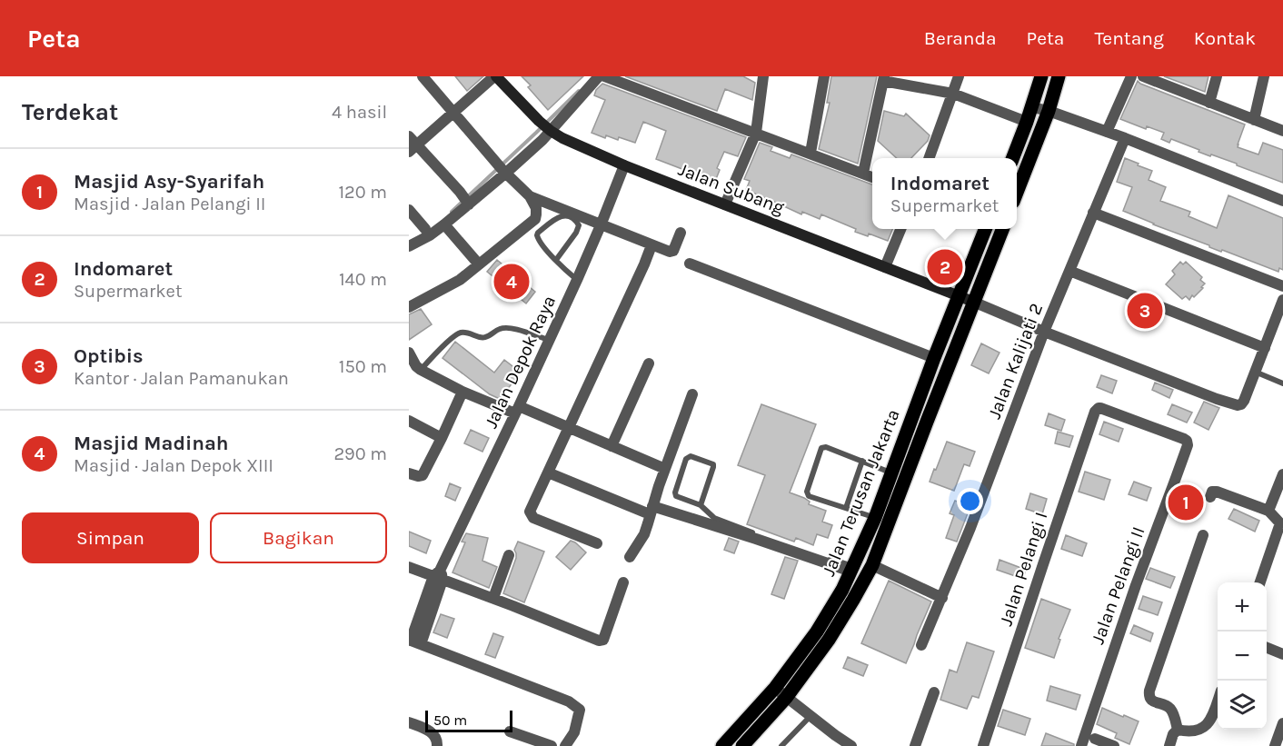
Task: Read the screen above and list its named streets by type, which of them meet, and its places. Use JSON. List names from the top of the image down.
{
  "streets": {
    "main road": ["Jalan Terusan Jakarta"],
    "street": [
      "Jalan Subang",
      "Jalan Kalijati 2",
      "Jalan Depok Raya",
      "Jalan Pelangi I",
      "Jalan Pelangi II"
    ]
  },
  "crossings": [
    ["Jalan Subang", "Jalan Depok Raya"],
    ["Jalan Subang", "Jalan Terusan Jakarta"],
    ["Jalan Pelangi I", "Jalan Pelangi II"]
  ],
  "scale_bar": "50 m",
  "page": {
    "header": "Peta",
    "nav": [
      "Beranda",
      "Peta",
      "Tentang",
      "Kontak"
    ],
    "heading": ["Terdekat", "4 hasil"],
    "list": [
      {
        "mark": "1",
        "name": "Masjid Asy-Syarifah",
        "note": "Masjid · Jalan Pelangi II",
        "value": "120 m"
      },
      {
        "mark": "2",
        "name": "Indomaret",
        "note": "Supermarket",
        "value": "140 m"
      },
      {
        "mark": "3",
        "name": "Optibis",
        "note": "Kantor · Jalan Pamanukan",
        "value": "150 m"
      },
      {
        "mark": "4",
        "name": "Masjid Madinah",
        "note": "Masjid · Jalan Depok XIII",
        "value": "290 m"
      }
    ],
    "popup": ["Indomaret", "Supermarket"],
    "pins": [
      "2",
      "4",
      "3",
      "1"
    ],
    "buttons": ["Simpan", "Bagikan"],
    "map_buttons": ["+", "−"],
    "scale": "50 m"
  }
}
